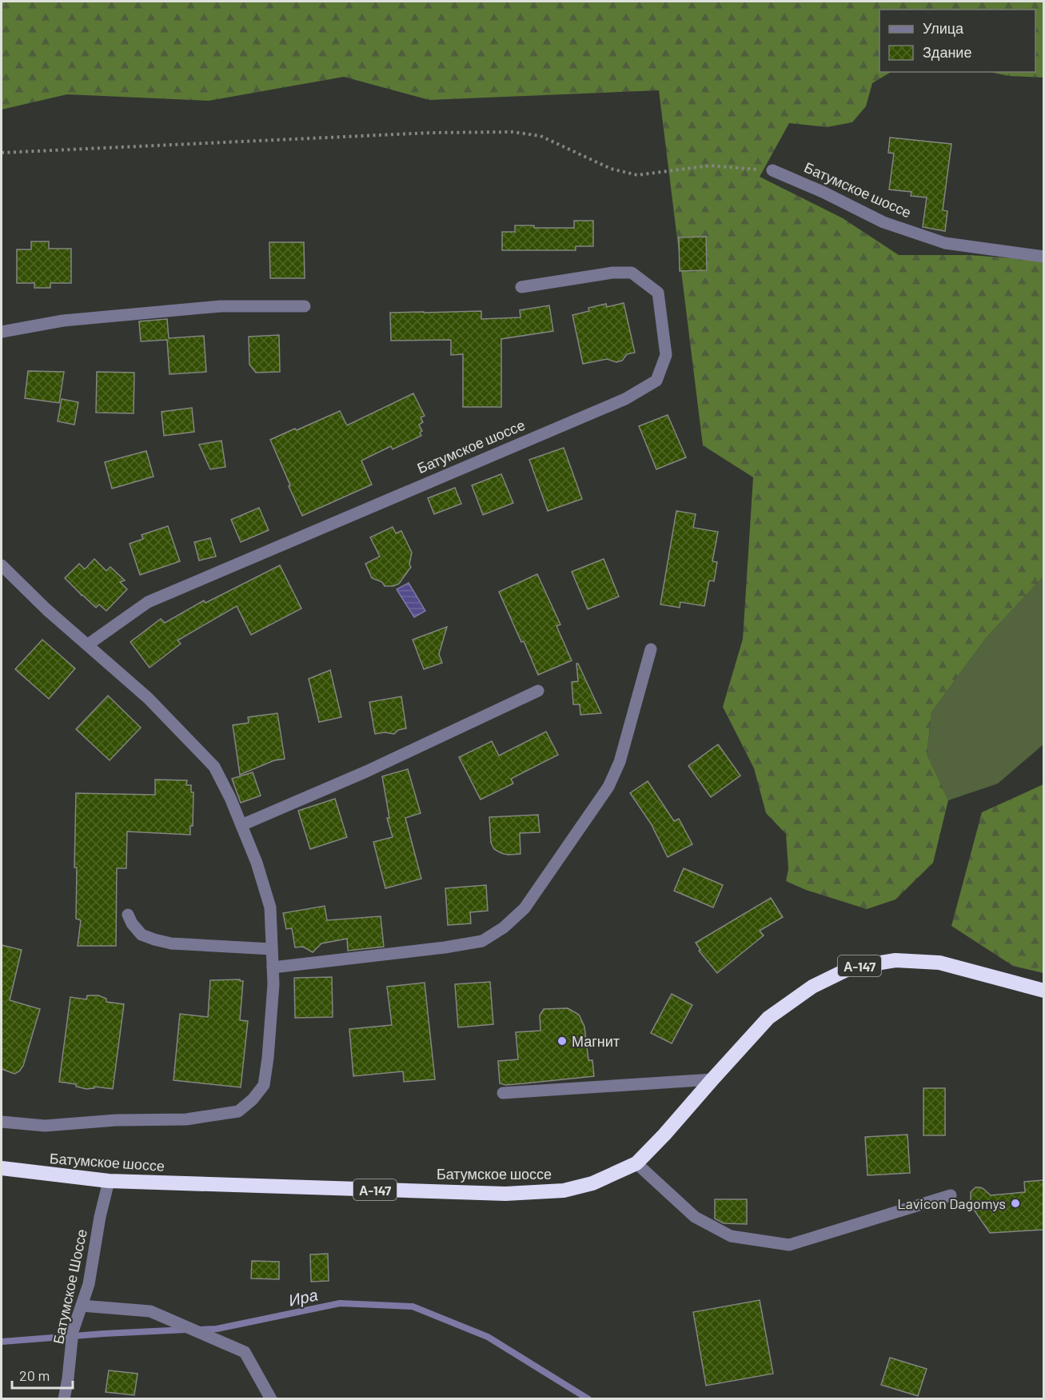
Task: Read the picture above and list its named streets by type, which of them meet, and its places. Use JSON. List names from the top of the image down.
{
  "streets": {
    "highway": ["Батумское шоссе", "А-147"],
    "street": ["Батумское Шоссе"]
  },
  "crossings": [
    ["Батумское шоссе", "Батумское Шоссе"]
  ],
  "water": ["Ира"],
  "places": ["Магнит", "Lavicon Dagomys"],
  "legend": ["Улица", "Здание"],
  "scale_bar": "20 m"
}
